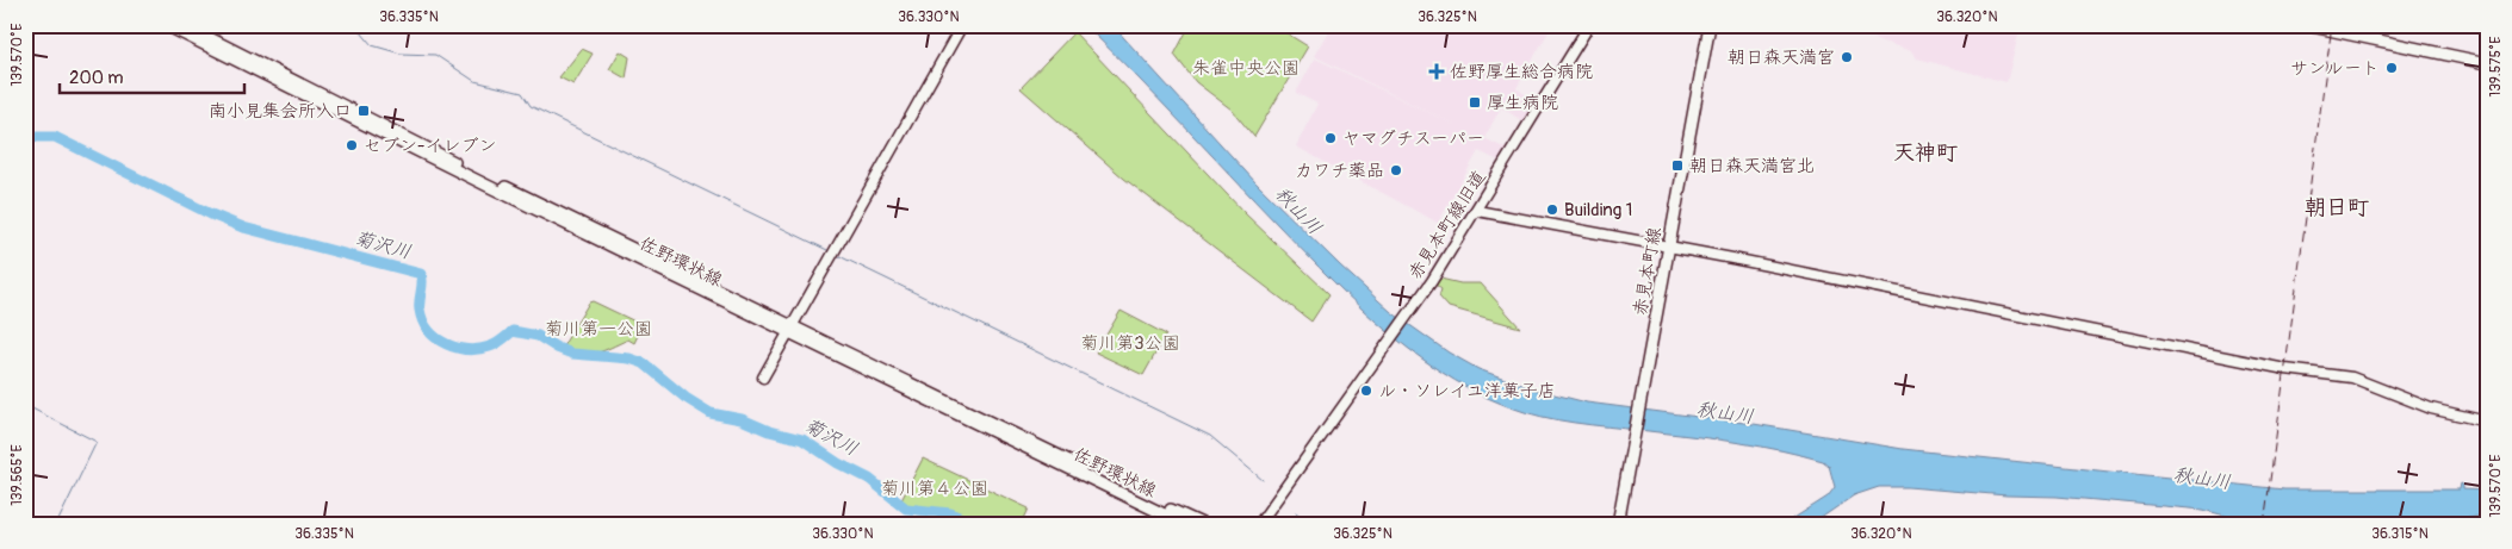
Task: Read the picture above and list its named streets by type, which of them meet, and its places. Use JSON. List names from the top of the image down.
{
  "streets": {
    "main road": ["佐野環状線", "赤見本町線"],
    "street": ["赤見本町線旧道"]
  },
  "districts": ["天神町", "朝日町"],
  "water": ["秋山川", "菊沢川"],
  "parks": [
    "朱雀中央公園",
    "菊川第一公園",
    "菊川第3公園",
    "菊川第４公園"
  ],
  "places": {
    "other": [
      "朝日森天満宮",
      "サンルート",
      "ヤマグチスーパー",
      "セブン-イレブン",
      "カワチ薬品",
      "Building 1",
      "ル・ソレイユ洋菓子店"
    ],
    "health": ["佐野厚生総合病院"],
    "transit": ["厚生病院", "南小見集会所入口", "朝日森天満宮北"]
  },
  "scale_bar": "200 m",
  "coordinates": [
    "36.335°N",
    "36.330°N",
    "36.325°N",
    "36.320°N",
    "139.570°E",
    "139.575°E",
    "139.565°E",
    "36.315°N"
  ]
}
